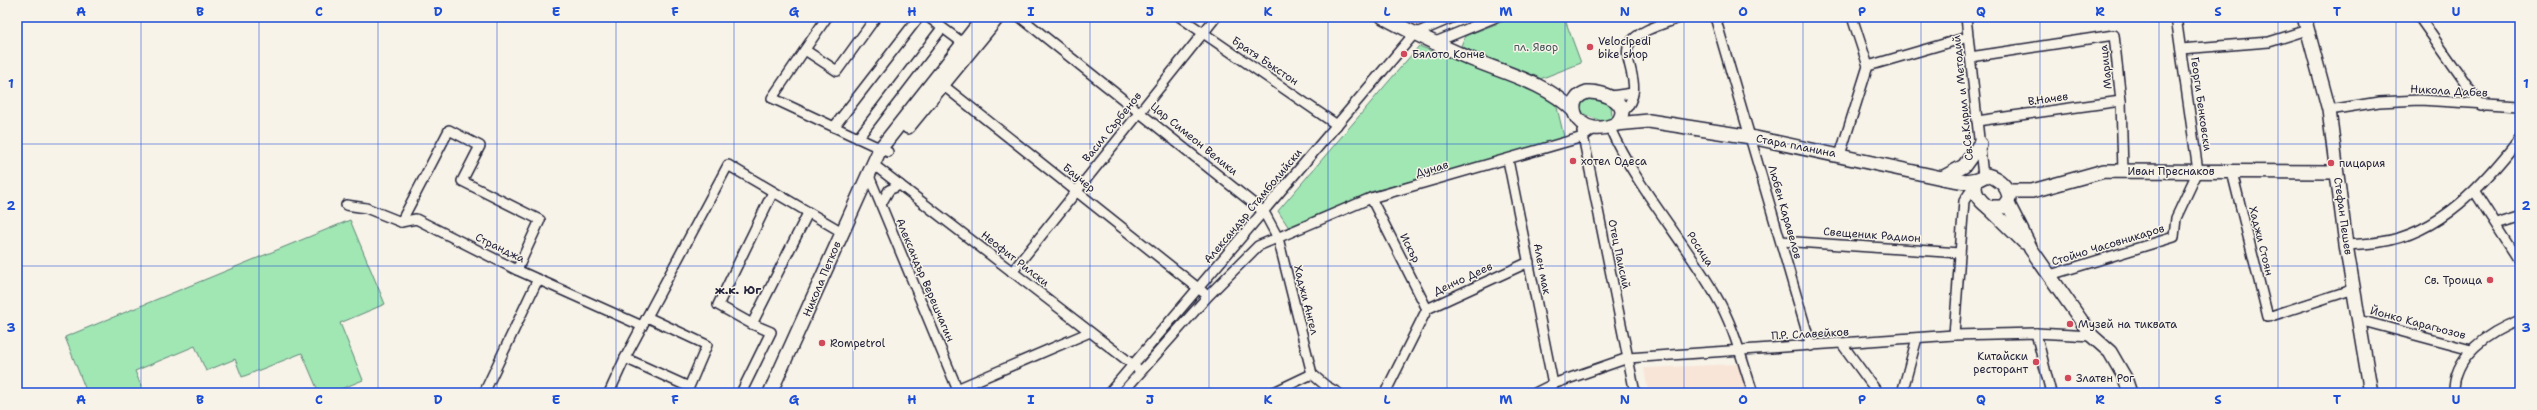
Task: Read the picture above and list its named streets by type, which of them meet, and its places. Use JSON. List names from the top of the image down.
{
  "streets": {
    "street": [
      "Братя Бъкстон",
      "Марица",
      "Никола Дабев",
      "Св.Св.Кирил и Методий",
      "В.Начев",
      "Георги Бенковски",
      "Васил Сърбенов",
      "Цар Симеон Велики",
      "Стара планина",
      "Дунав",
      "Иван Преснаков",
      "Баучер",
      "Александър Стамболийски",
      "Любен Каравелов",
      "Стефан Пешев",
      "Свещеник Радион",
      "Хаджи Стоян",
      "Стойчо Часовникаров",
      "Странджа",
      "Искър",
      "Росица",
      "Отец Паисий",
      "Неофит Рилски",
      "Ален мак",
      "Никола Петков",
      "Денчо Деев",
      "Александър Верешчагин",
      "Хаджи Ангел",
      "Йонко Карагьозов",
      "П.Р. Славейков"
    ]
  },
  "crossings": [
    ["Братя Бъкстон", "Васил Сърбенов"],
    ["Братя Бъкстон", "Александър Стамболийски"],
    ["Марица", "Св.Св.Кирил и Методий"],
    ["Марица", "В.Начев"],
    ["Марица", "Иван Преснаков"],
    ["Никола Дабев", "Стефан Пешев"],
    ["Св.Св.Кирил и Методий", "В.Начев"],
    ["Св.Св.Кирил и Методий", "Стара планина"],
    ["Св.Св.Кирил и Методий", "Иван Преснаков"],
    ["Св.Св.Кирил и Методий", "Свещеник Радион"],
    ["Св.Св.Кирил и Методий", "П.Р. Славейков"],
    ["Георги Бенковски", "Иван Преснаков"],
    ["Георги Бенковски", "Стойчо Часовникаров"],
    ["Васил Сърбенов", "Цар Симеон Велики"],
    ["Васил Сърбенов", "Баучер"],
    ["Васил Сърбенов", "Неофит Рилски"],
    ["Цар Симеон Велики", "Александър Стамболийски"],
    ["Цар Симеон Велики", "Хаджи Ангел"],
    ["Стара планина", "Дунав"],
    ["Стара планина", "Иван Преснаков"],
    ["Стара планина", "Любен Каравелов"],
    ["Стара планина", "Стойчо Часовникаров"],
    ["Стара планина", "Росица"],
    ["Стара планина", "Отец Паисий"],
    ["Стара планина", "П.Р. Славейков"],
    ["Дунав", "Искър"],
    ["Дунав", "Росица"],
    ["Дунав", "Отец Паисий"],
    ["Дунав", "Ален мак"],
    ["Дунав", "Хаджи Ангел"],
    ["Иван Преснаков", "Стефан Пешев"],
    ["Иван Преснаков", "Хаджи Стоян"],
    ["Иван Преснаков", "Стойчо Часовникаров"],
    ["Баучер", "Александър Стамболийски"],
    ["Баучер", "Никола Петков"],
    ["Александър Стамболийски", "Неофит Рилски"],
    ["Александър Стамболийски", "Хаджи Ангел"],
    ["Любен Каравелов", "Свещеник Радион"],
    ["Любен Каравелов", "П.Р. Славейков"],
    ["Стефан Пешев", "Хаджи Стоян"],
    ["Стефан Пешев", "Йонко Карагьозов"],
    ["Искър", "Денчо Деев"],
    ["Росица", "Отец Паисий"],
    ["Росица", "П.Р. Славейков"],
    ["Отец Паисий", "П.Р. Славейков"],
    ["Неофит Рилски", "Никола Петков"],
    ["Неофит Рилски", "Александър Верешчагин"],
    ["Ален мак", "Денчо Деев"],
    ["Ален мак", "П.Р. Славейков"],
    ["Никола Петков", "Александър Верешчагин"]
  ],
  "districts": ["ж.к. Юг"],
  "parks": ["пл. Явор"],
  "places": [
    "Velocipedi bike shop",
    "Бялото Конче",
    "хотел Одеса",
    "пицария",
    "Св. Троица",
    "Музей на тиквата",
    "Rompetrol",
    "Китайски ресторант",
    "Златен Рог"
  ],
  "grid": {
    "columns": [
      "A",
      "B",
      "C",
      "D",
      "E",
      "F",
      "G",
      "H",
      "I",
      "J",
      "K",
      "L",
      "M",
      "N",
      "O",
      "P",
      "Q",
      "R",
      "S",
      "T",
      "U"
    ],
    "rows": ["1", "2", "3"]
  }
}
